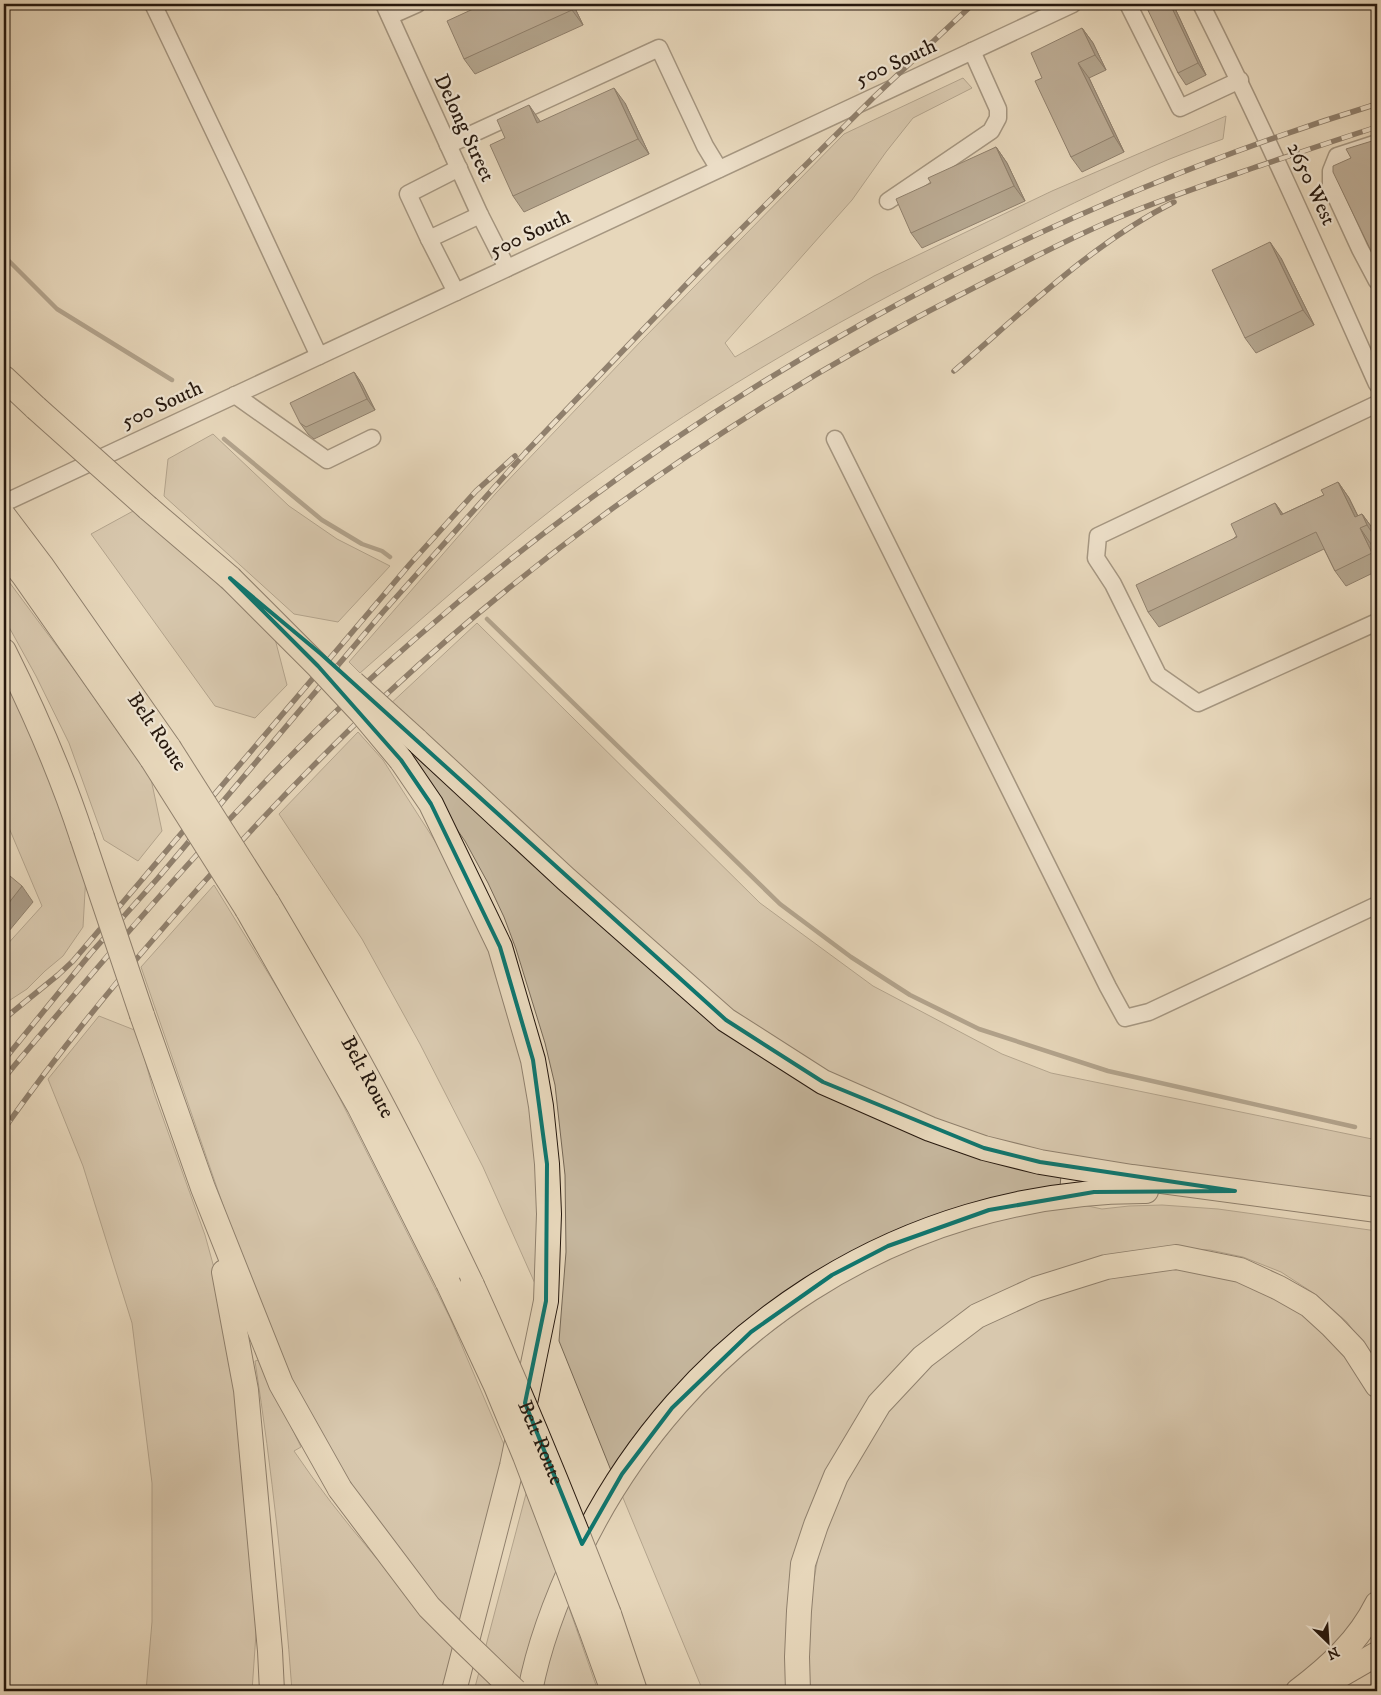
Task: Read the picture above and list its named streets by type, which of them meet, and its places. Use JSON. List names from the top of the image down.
{
  "streets": {
    "highway": ["Belt Route"],
    "street": ["500 South", "Delong Street", "2650 West"]
  },
  "crossings": [
    ["500 South", "Delong Street"]
  ],
  "north": "bottom right"
}
